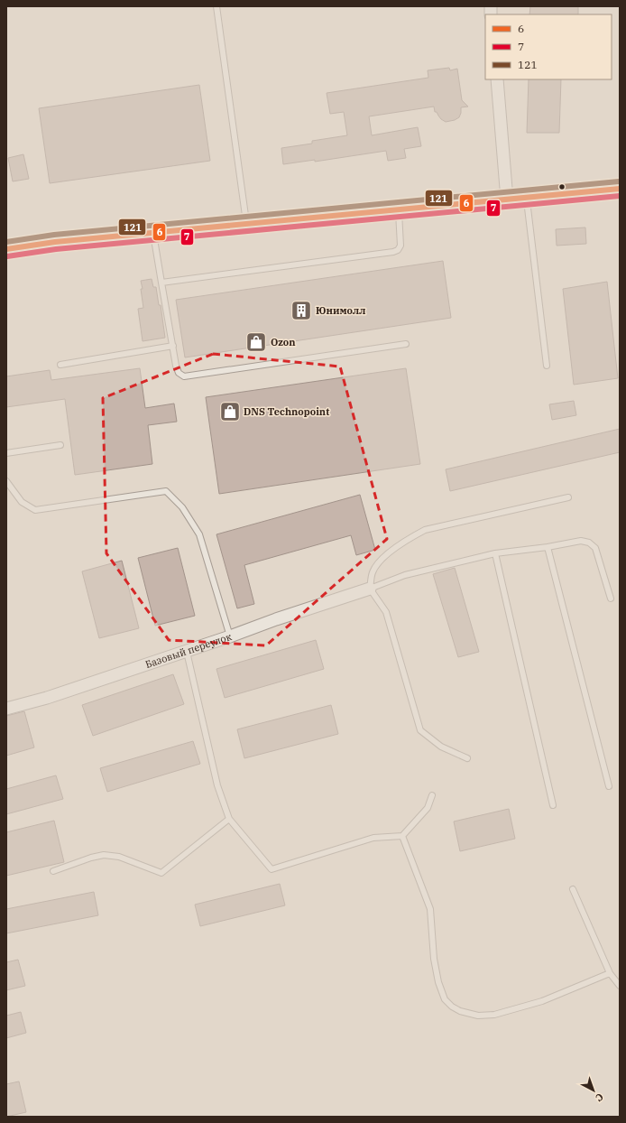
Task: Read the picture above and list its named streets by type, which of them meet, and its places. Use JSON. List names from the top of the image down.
{
  "streets": {
    "street": ["Базовый переулок"]
  },
  "places": {
    "building": ["Юнимолл"],
    "shop": ["Ozon", "DNS Technopoint"]
  },
  "lines": ["transit line 121", "transit line 6", "transit line 7"],
  "legend": ["6", "7", "121"],
  "north": "bottom right"
}
